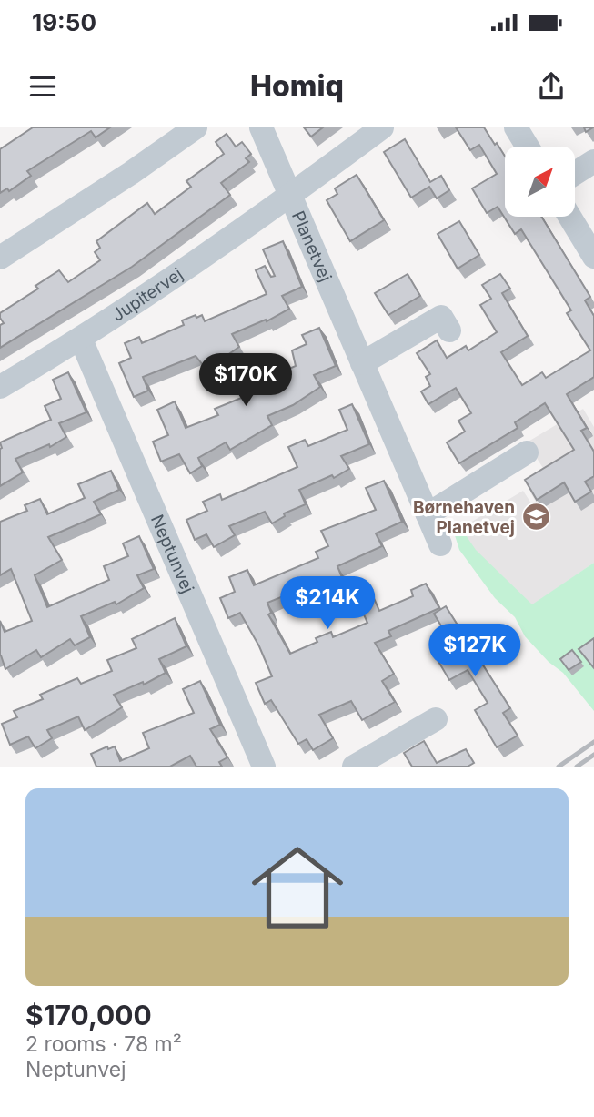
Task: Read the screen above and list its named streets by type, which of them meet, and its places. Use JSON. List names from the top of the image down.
{
  "streets": {
    "street": ["Planetvej", "Jupitervej", "Neptunvej"]
  },
  "crossings": [
    ["Planetvej", "Jupitervej"],
    ["Jupitervej", "Neptunvej"]
  ],
  "places": {
    "school or university": ["Børnehaven Planetvej"]
  },
  "north": "top right",
  "page": {
    "status": "19:50",
    "header": "Homiq",
    "price": ["$170K", "$214K", "$127K"],
    "list": [
      {
        "name": "$170,000",
        "note": "2 rooms · 78 m² · Neptunvej"
      }
    ]
  }
}
